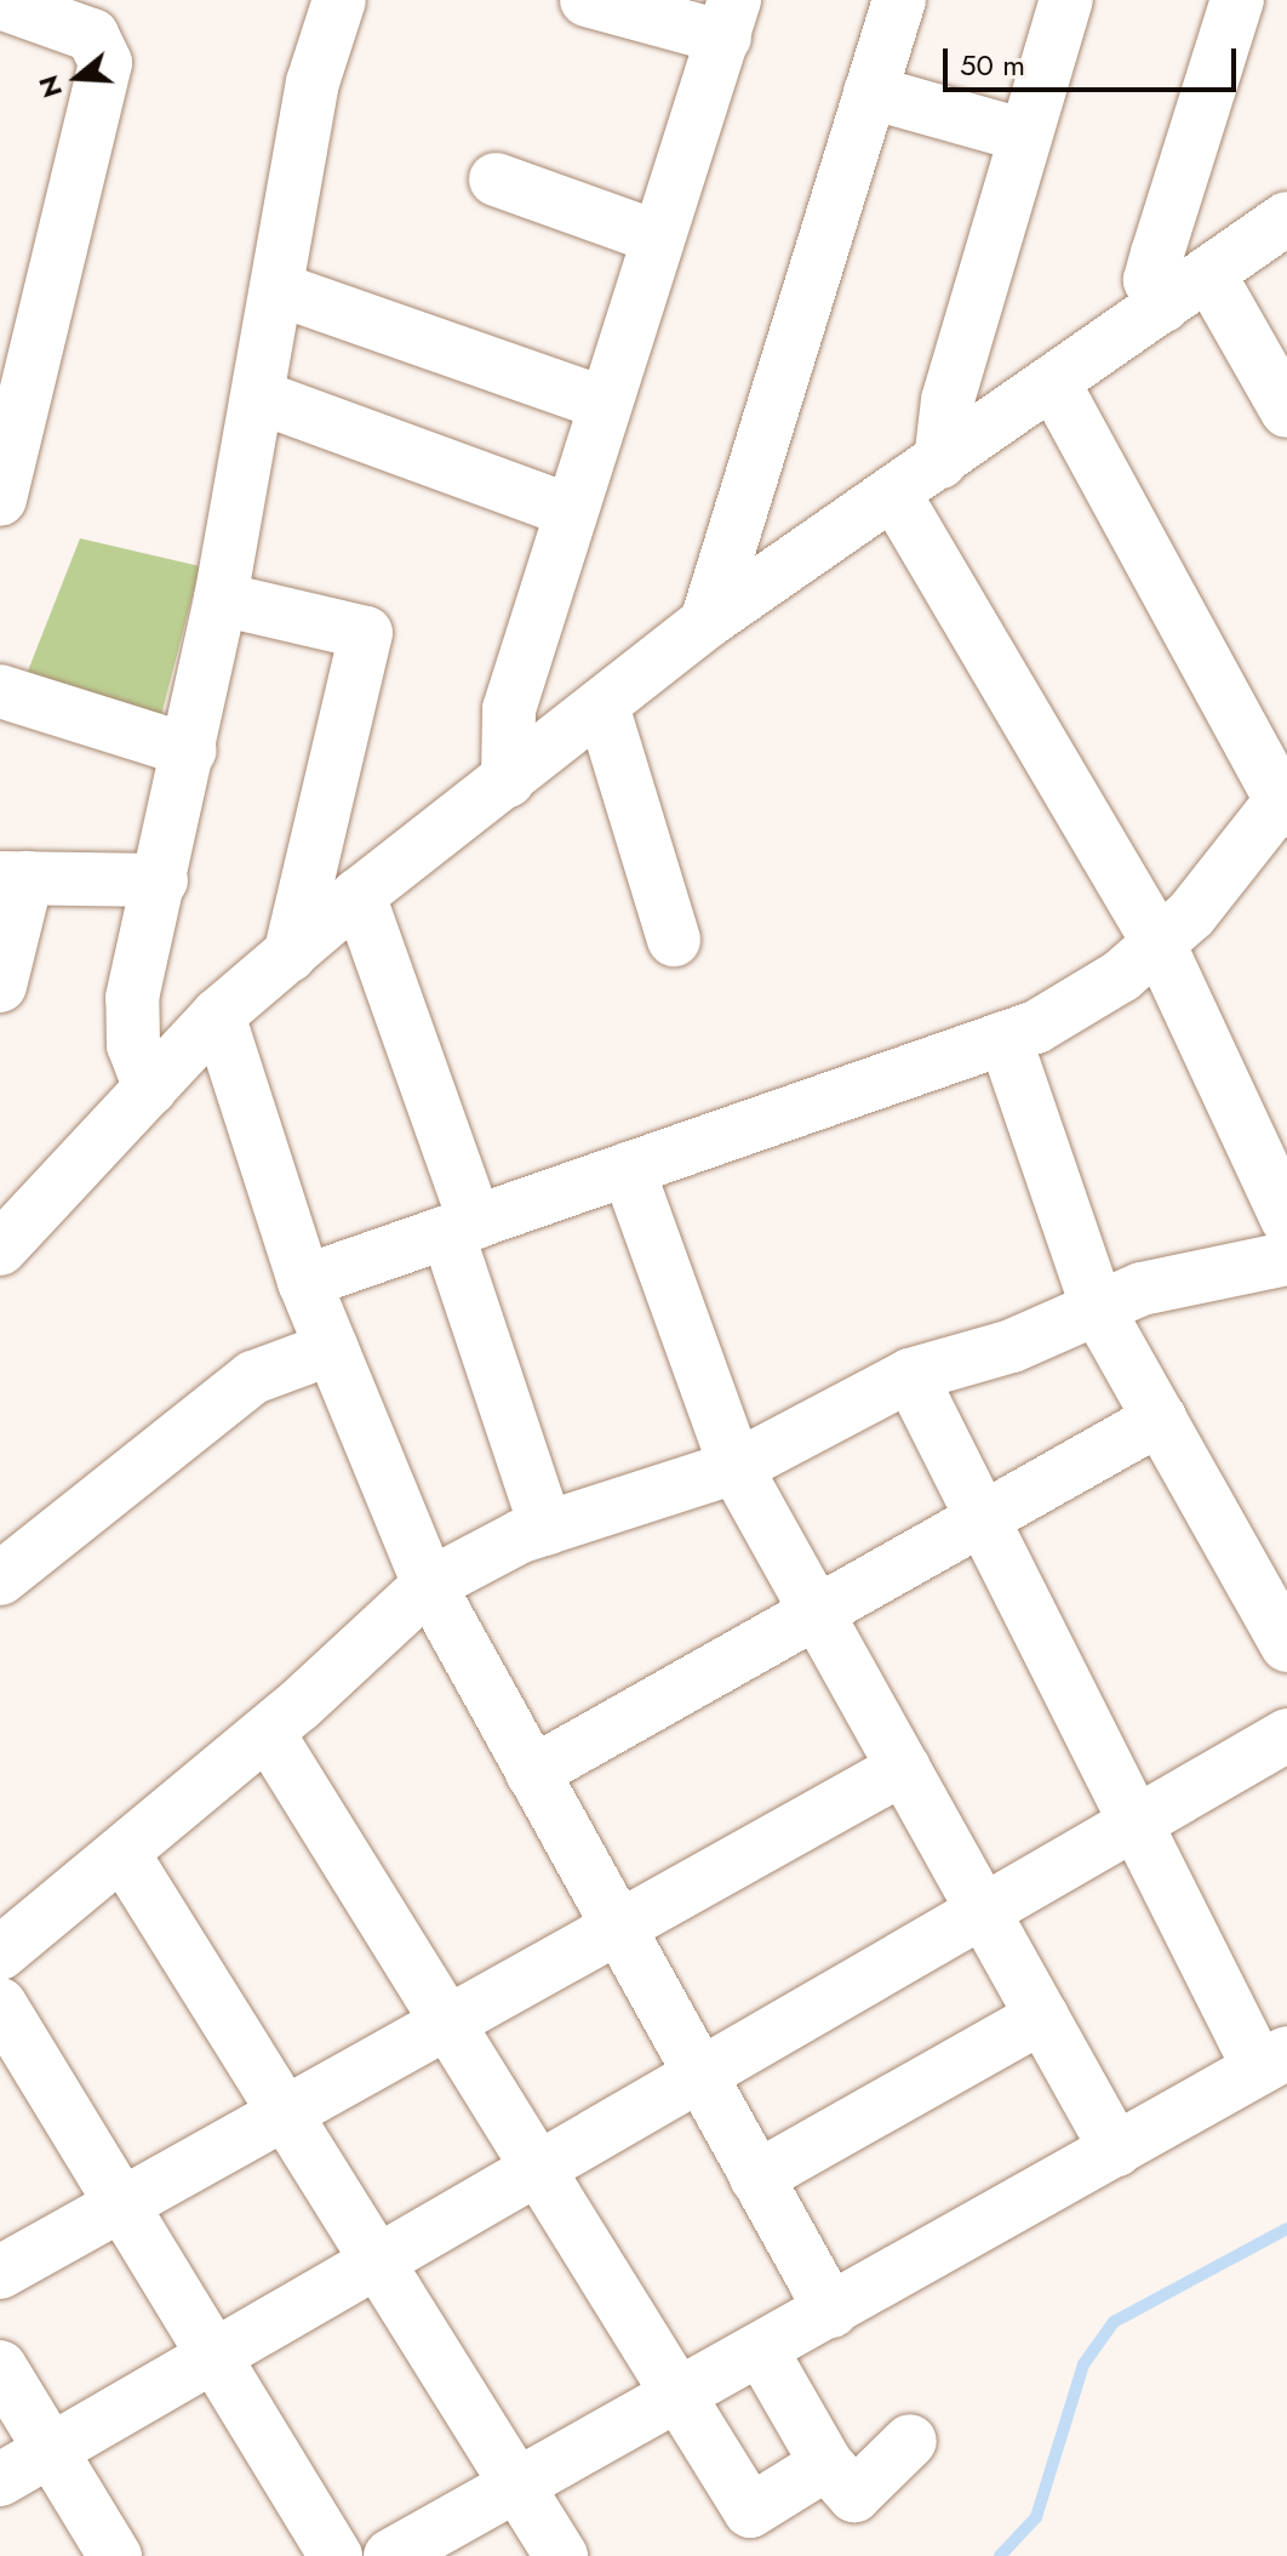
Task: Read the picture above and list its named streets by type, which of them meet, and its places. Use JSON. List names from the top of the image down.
{
  "scale_bar": "50 m",
  "north": "left"
}
